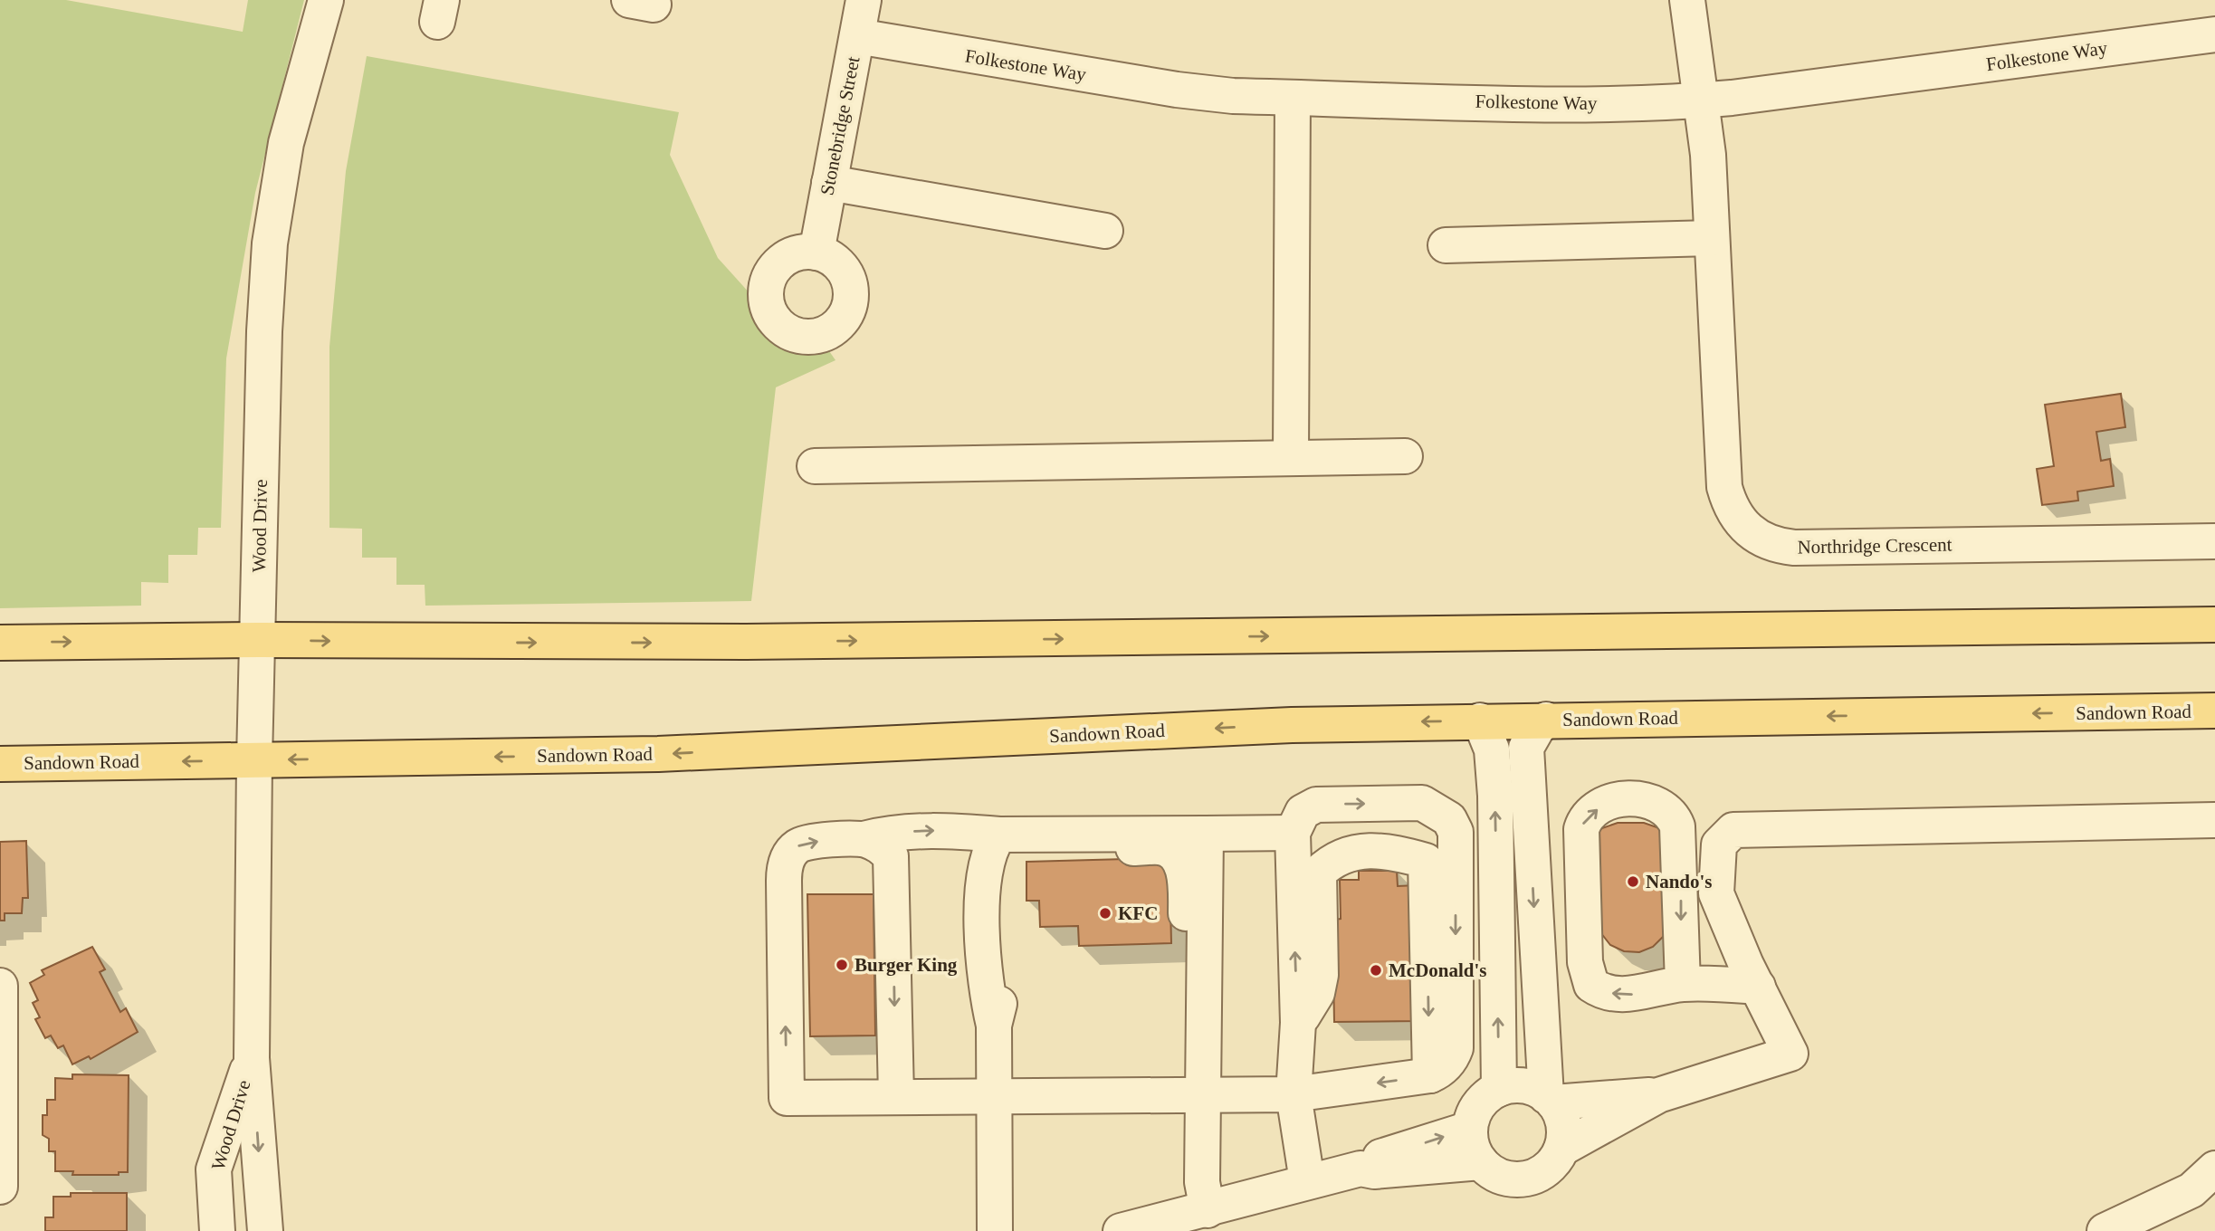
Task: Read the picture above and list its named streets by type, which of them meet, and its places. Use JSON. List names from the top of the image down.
{
  "streets": {
    "main road": ["Sandown Road"],
    "street": [
      "Folkestone Way",
      "Stonebridge Street",
      "Wood Drive",
      "Northridge Crescent"
    ]
  },
  "crossings": [
    ["Folkestone Way", "Stonebridge Street"],
    ["Folkestone Way", "Northridge Crescent"],
    ["Wood Drive", "Sandown Road"]
  ],
  "places": [
    "Nando's",
    "KFC",
    "Burger King",
    "McDonald's"
  ]
}
